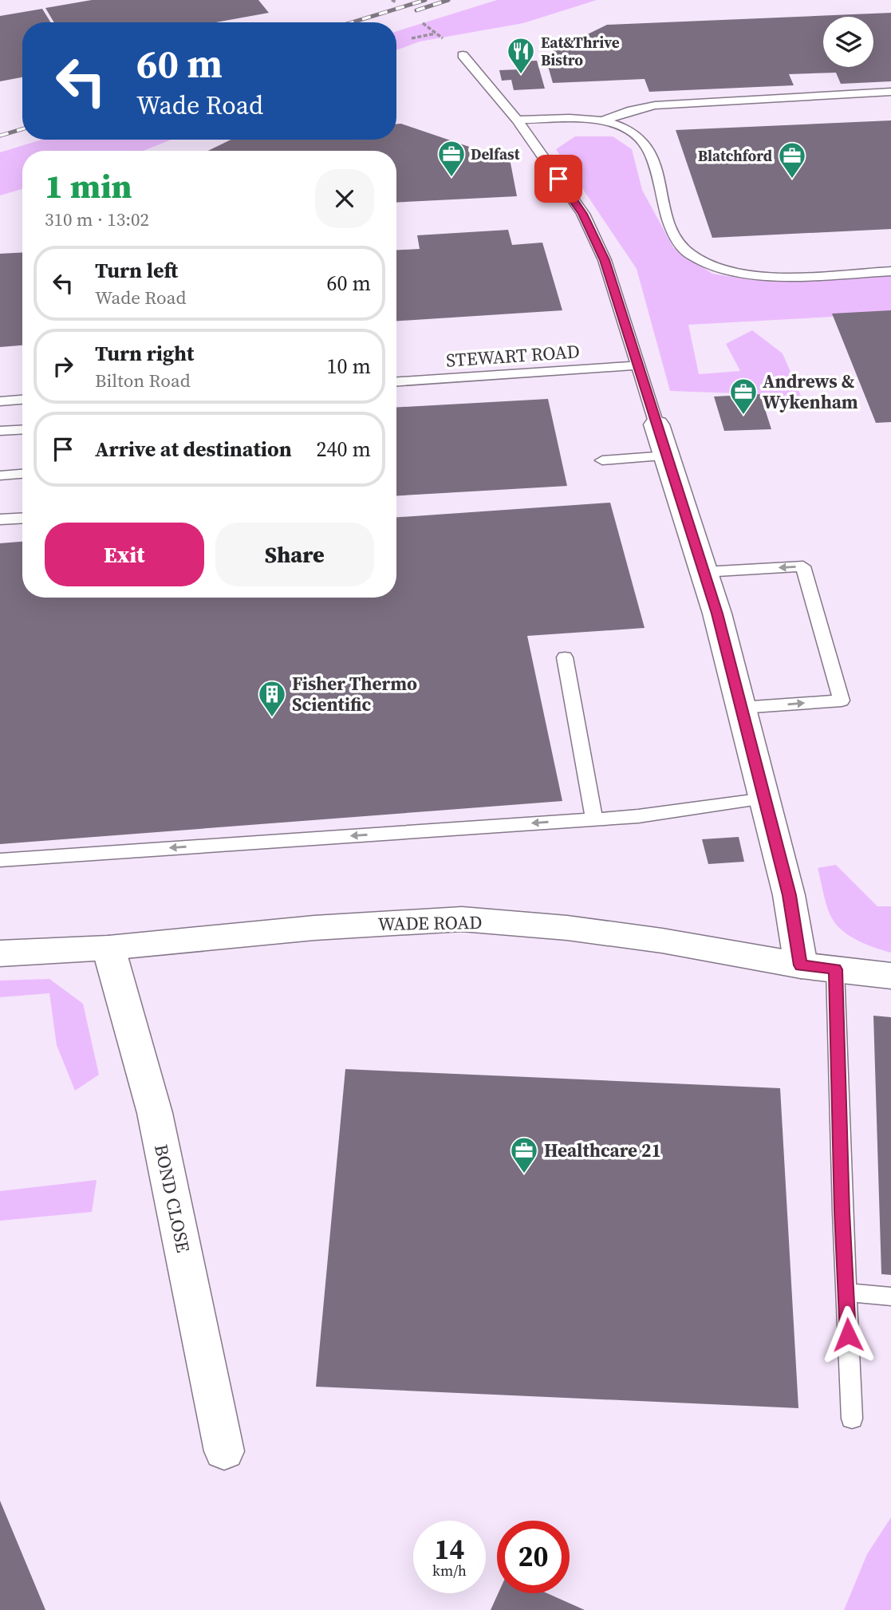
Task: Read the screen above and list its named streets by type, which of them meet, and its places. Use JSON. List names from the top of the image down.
{
  "streets": {
    "street": ["WADE ROAD", "BOND CLOSE"],
    "lane": ["STEWART ROAD"]
  },
  "crossings": [
    ["WADE ROAD", "BOND CLOSE"]
  ],
  "places": {
    "restaurant": ["Eat&Thrive Bistro"],
    "office": [
      "Delfast",
      "Blatchford",
      "Andrews & Wykenham",
      "Healthcare 21"
    ],
    "building": ["Fisher Thermo Scientific"]
  },
  "page": {
    "turn": ["60 m", "Wade Road"],
    "heading": ["1 min", "310 m · 13:02"],
    "list": [
      {
        "name": "Turn left",
        "note": "Wade Road",
        "value": "60 m"
      },
      {
        "name": "Turn right",
        "note": "Bilton Road",
        "value": "10 m"
      },
      {
        "name": "Arrive at destination",
        "value": "240 m"
      }
    ],
    "buttons": ["Exit", "Share"],
    "speed": "14 km/h",
    "limit": "20"
  }
}
